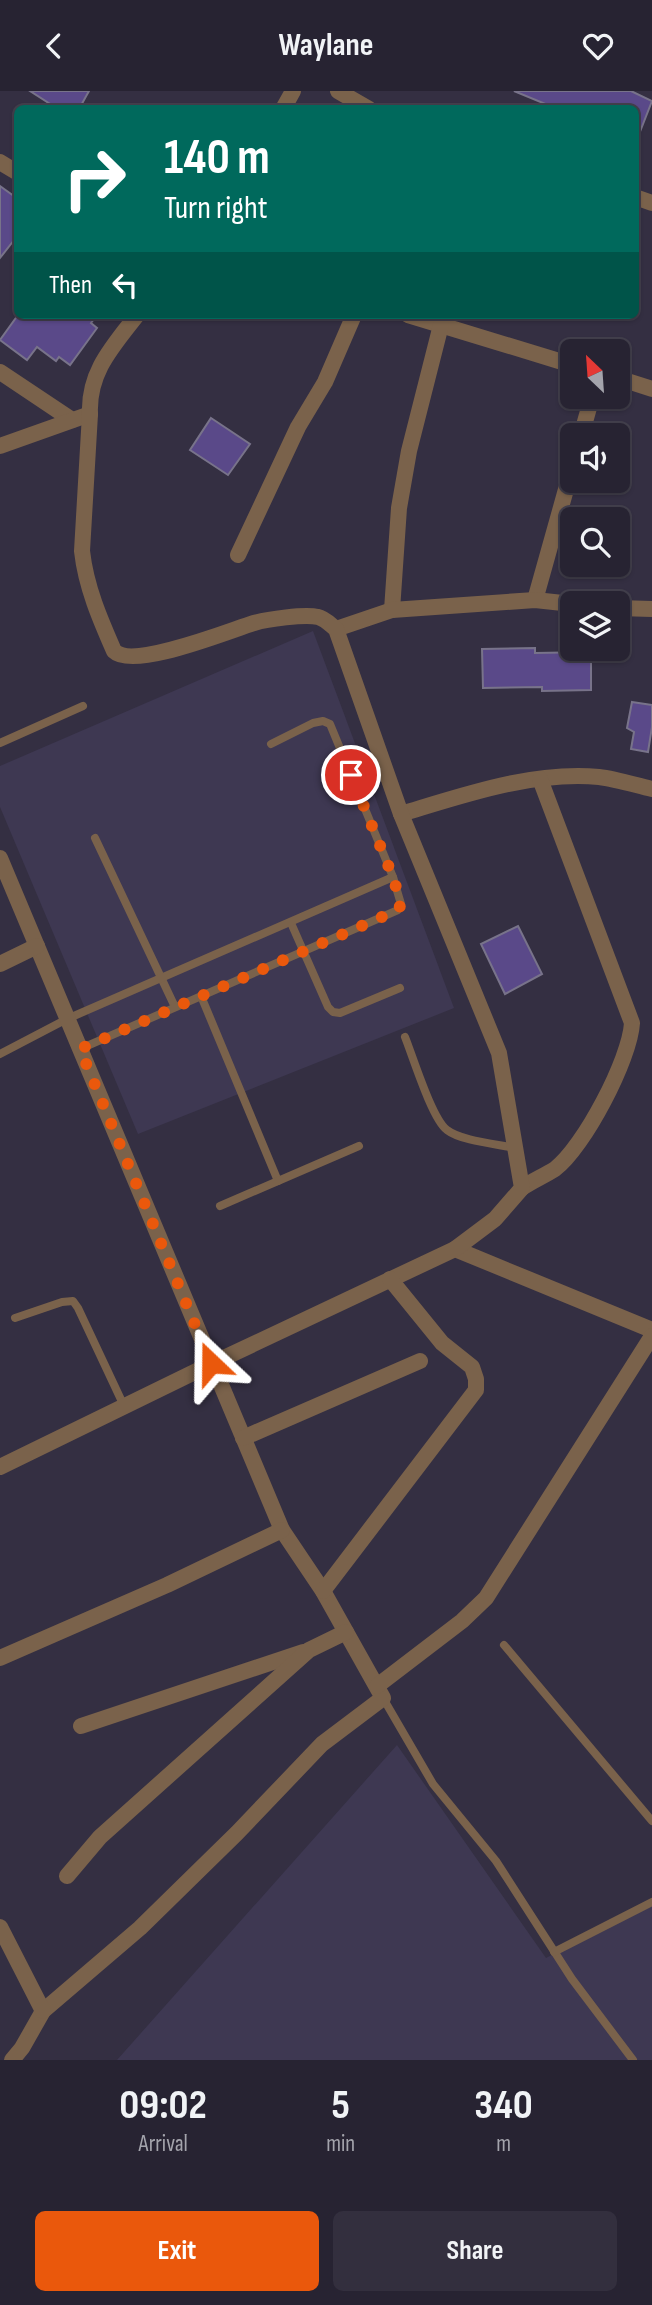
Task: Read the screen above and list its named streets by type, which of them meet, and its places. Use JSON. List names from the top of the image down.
{
  "north": "top left",
  "page": {
    "header": "Waylane",
    "turn": ["140 m", "Turn right"],
    "then": "Then",
    "eta": [
      "09:02",
      "Arrival",
      "5",
      "min",
      "340",
      "m"
    ],
    "buttons": ["Exit", "Share"]
  }
}
